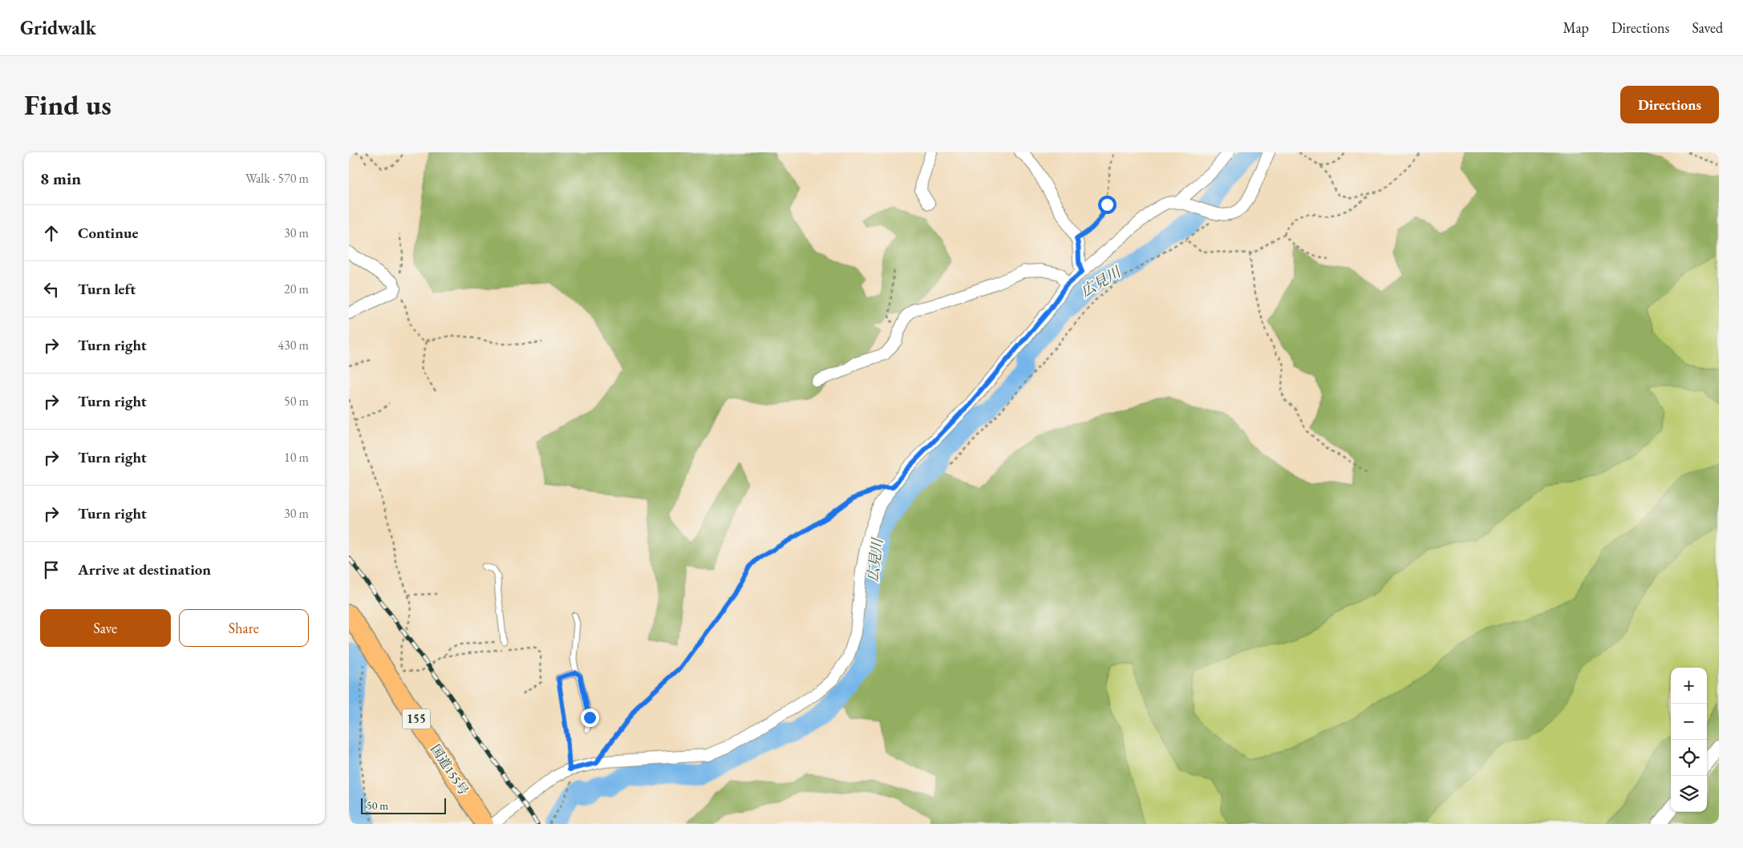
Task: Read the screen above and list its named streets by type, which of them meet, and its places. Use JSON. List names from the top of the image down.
{
  "streets": {
    "highway": ["155", "国道155号"]
  },
  "water": ["広見川"],
  "scale_bar": "50 m",
  "page": {
    "header": "Gridwalk",
    "nav": ["Map", "Directions", "Saved"],
    "buttons": [
      "Directions",
      ["Save", "Share"]
    ],
    "title": "Find us",
    "heading": ["8 min", "Walk · 570 m"],
    "list": [
      ["Continue", "30 m"],
      ["Turn left", "20 m"],
      ["Turn right", "430 m"],
      ["Turn right", "50 m"],
      ["Turn right", "10 m"],
      ["Turn right", "30 m"],
      "Arrive at destination"
    ],
    "map_buttons": ["+", "−"],
    "scale": "50 m"
  }
}
